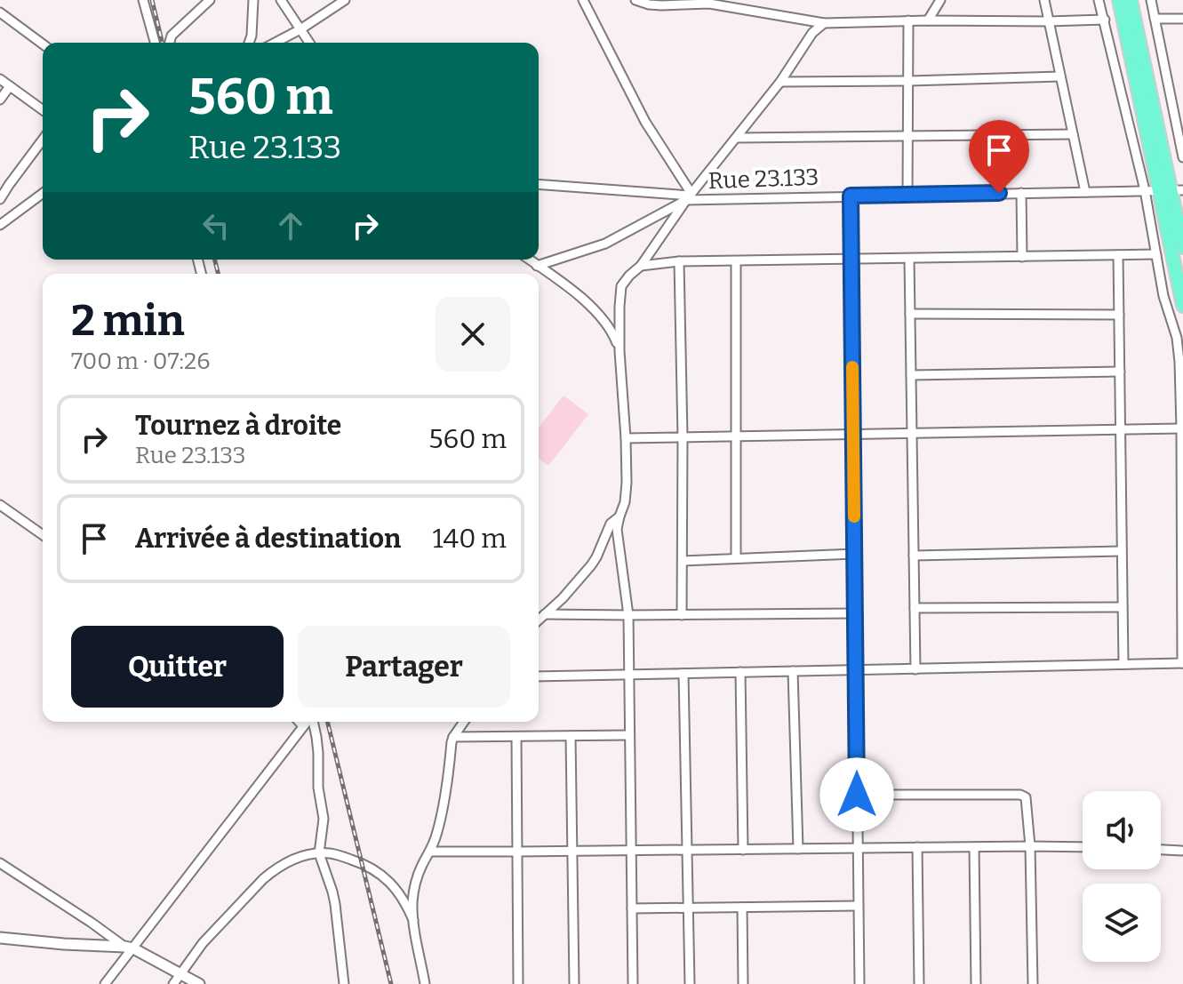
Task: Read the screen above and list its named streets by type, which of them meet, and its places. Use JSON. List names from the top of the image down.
{
  "streets": {
    "street": ["Rue 23.133"]
  },
  "page": {
    "turn": ["560 m", "Rue 23.133"],
    "heading": ["2 min", "700 m · 07:26"],
    "list": [
      {
        "name": "Tournez à droite",
        "note": "Rue 23.133",
        "value": "560 m"
      },
      {
        "name": "Arrivée à destination",
        "value": "140 m"
      }
    ],
    "buttons": ["Quitter", "Partager"]
  }
}
